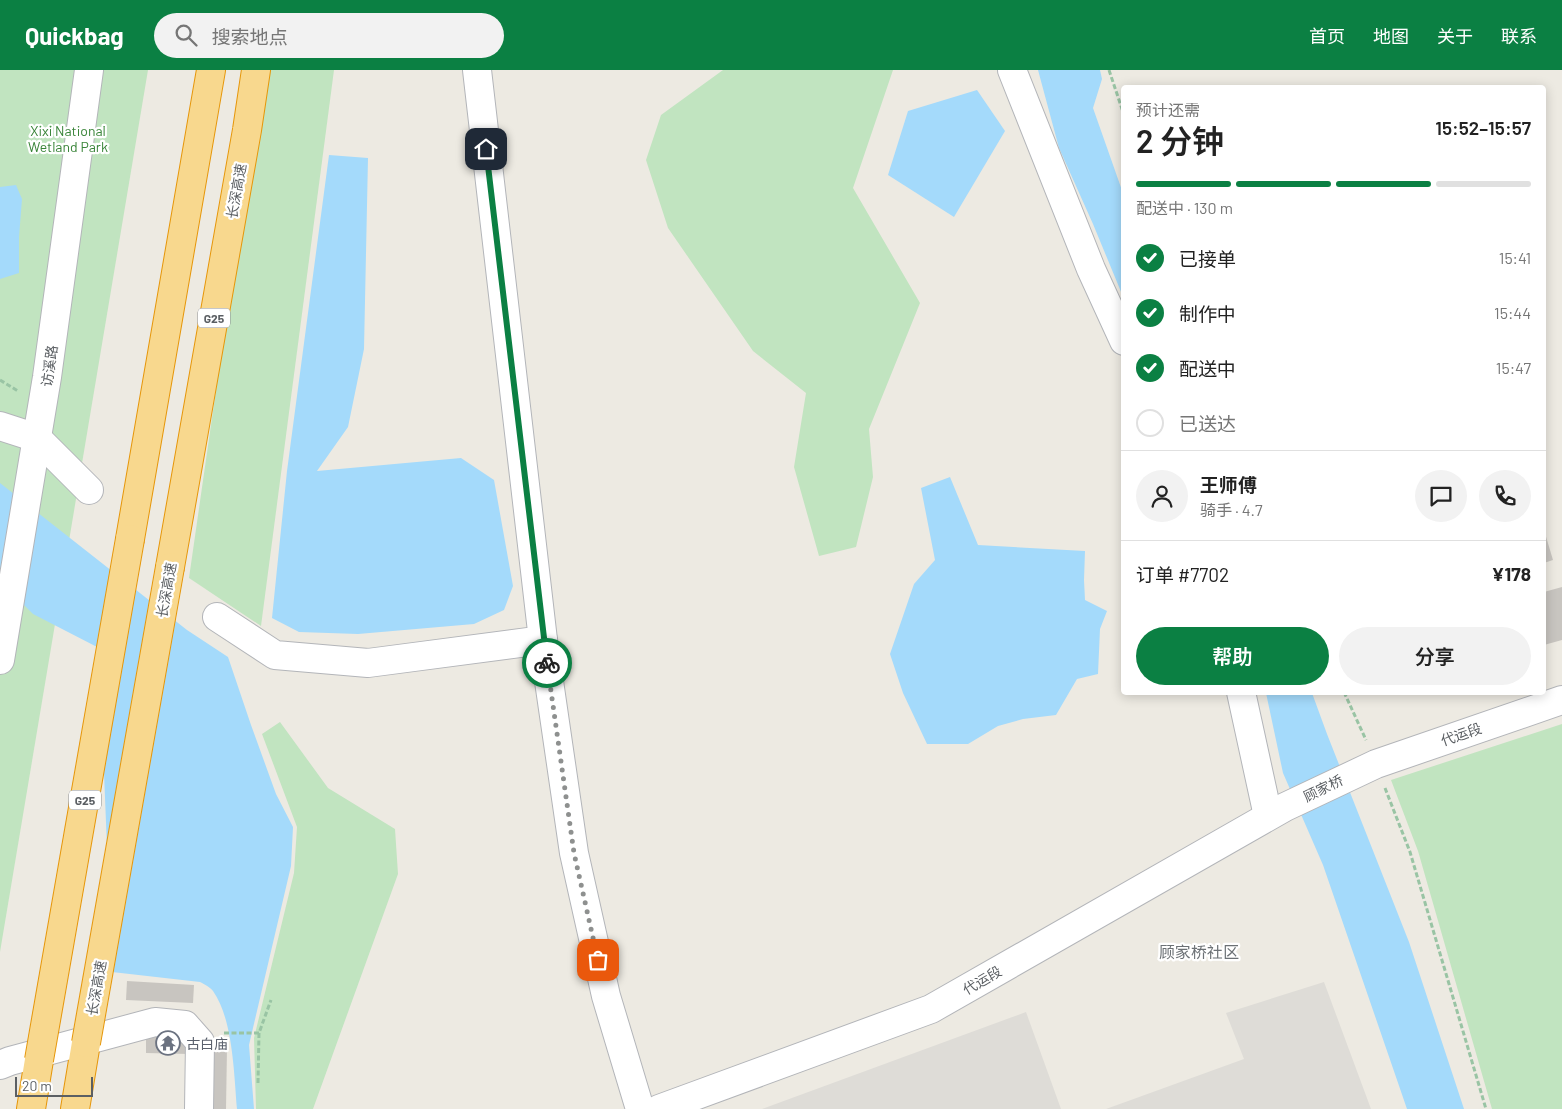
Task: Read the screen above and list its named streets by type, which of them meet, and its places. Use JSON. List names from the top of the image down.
{
  "streets": {
    "highway": ["长深高速", "G25"],
    "street": ["访溪路", "代运段", "顾家桥"]
  },
  "crossings": [
    ["代运段", "顾家桥"]
  ],
  "districts": ["顾家桥社区"],
  "parks": ["Xixi National Wetland Park"],
  "places": {
    "temple": ["古白庙"]
  },
  "scale_bar": "20 m",
  "page": {
    "header": "Quickbag",
    "search": "搜索地点",
    "nav": [
      "首页",
      "地图",
      "关于",
      "联系"
    ],
    "heading": ["2 分钟", "预计还需", "15:52–15:57"],
    "panel": [
      "王师傅",
      "骑手 · 4.7",
      "订单 #7702",
      "¥178"
    ],
    "bar": "配送中 · 130 m",
    "list": [
      ["已接单", "15:41"],
      ["制作中", "15:44"],
      ["配送中", "15:47"],
      "已送达"
    ],
    "buttons": ["帮助", "分享"],
    "scale": "20 m"
  }
}
